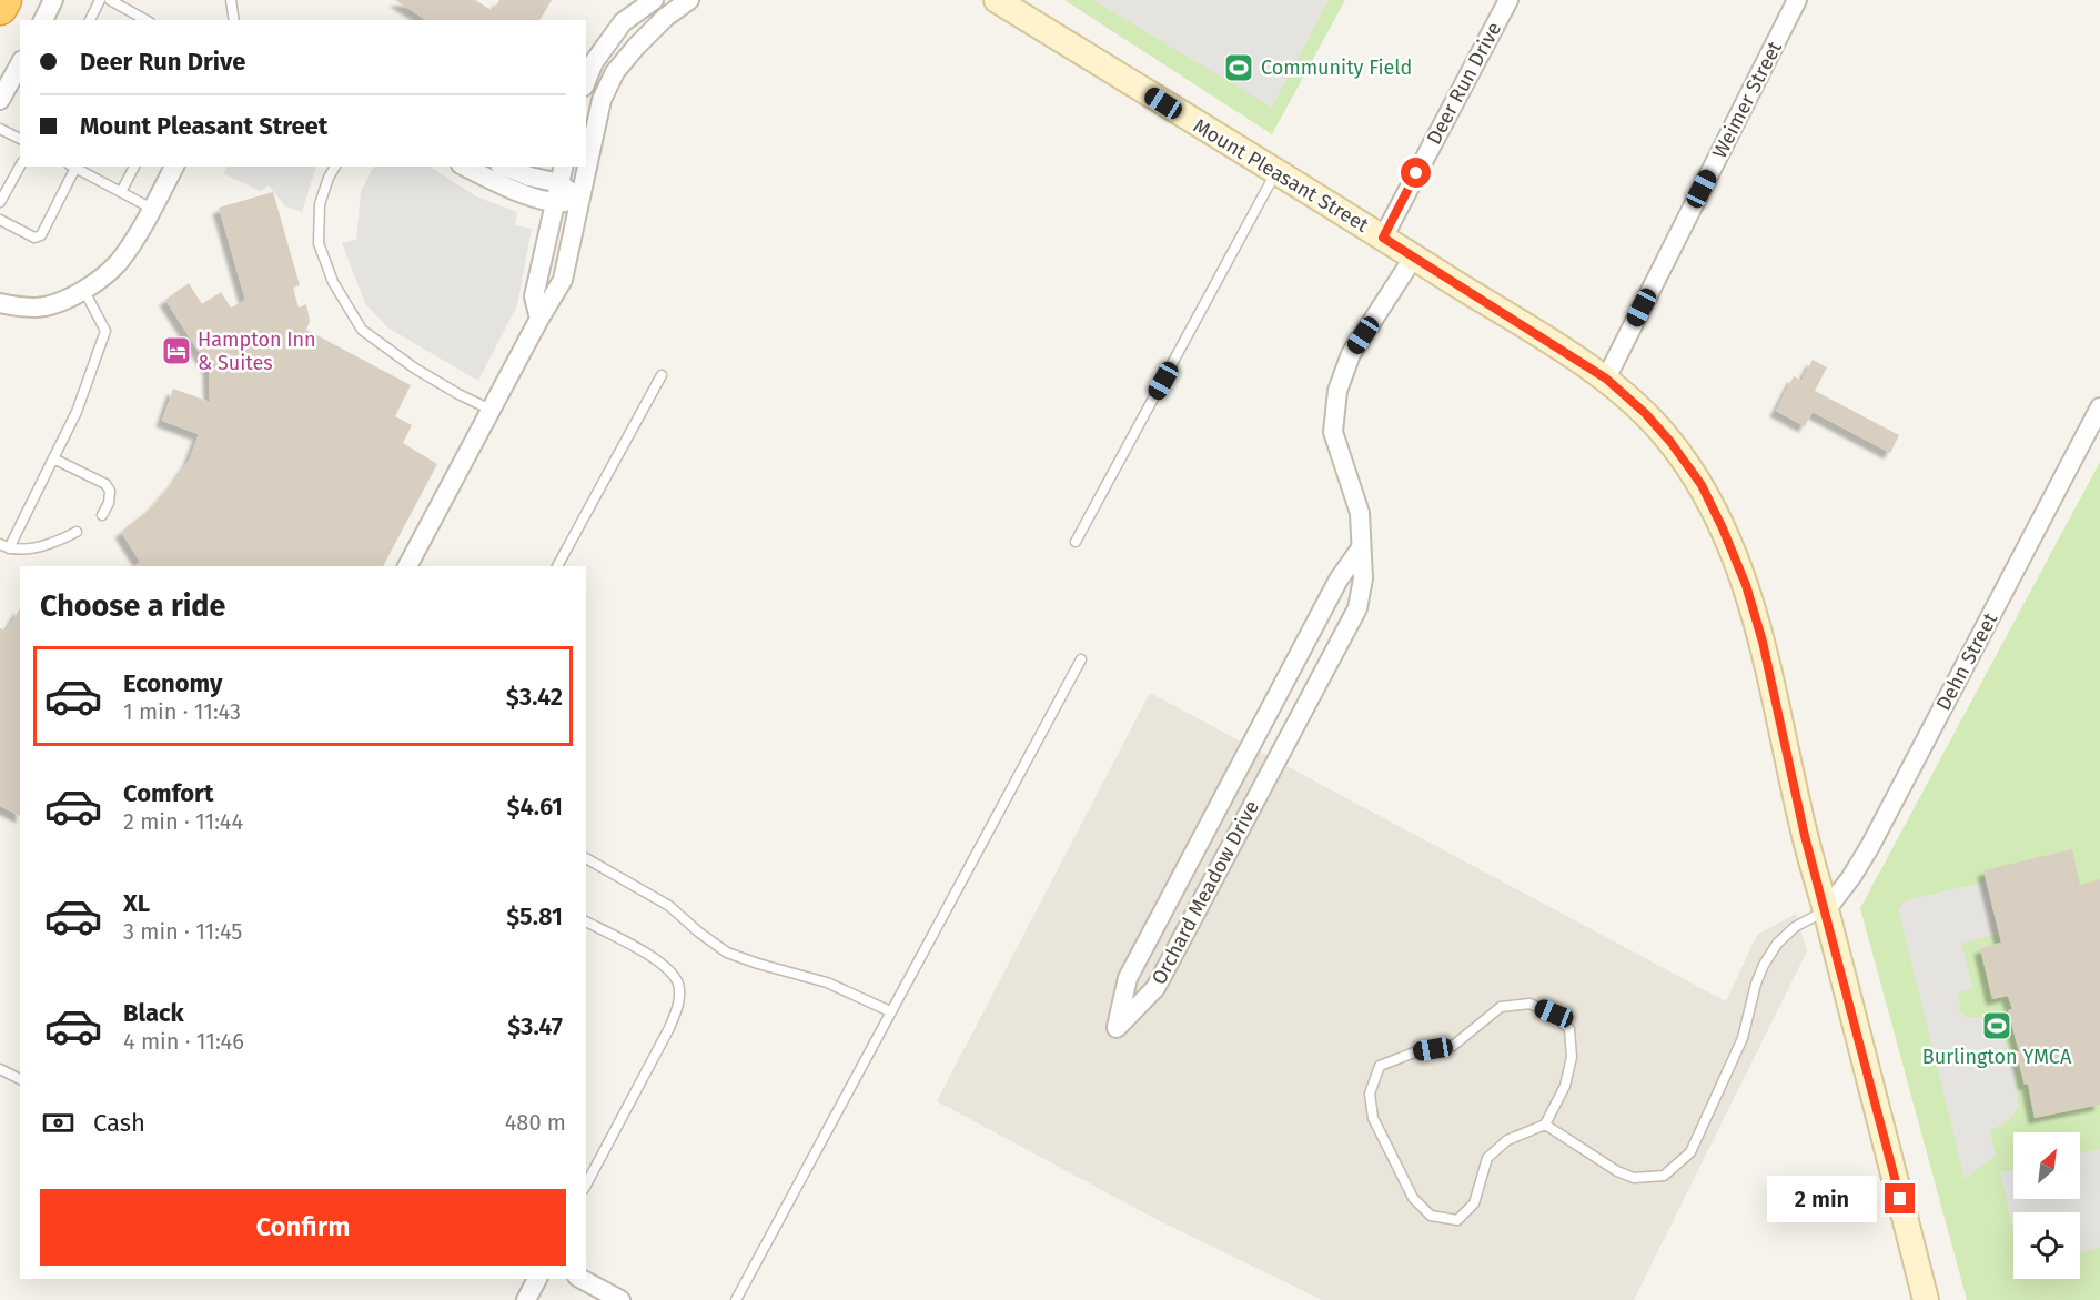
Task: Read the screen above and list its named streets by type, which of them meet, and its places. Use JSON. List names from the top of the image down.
{
  "streets": {
    "main road": ["Mount Pleasant Street"],
    "street": [
      "Deer Run Drive",
      "Weimer Street",
      "Dehn Street",
      "Orchard Meadow Drive"
    ]
  },
  "crossings": [
    ["Deer Run Drive", "Mount Pleasant Street"],
    ["Weimer Street", "Mount Pleasant Street"],
    ["Mount Pleasant Street", "Dehn Street"],
    ["Mount Pleasant Street", "Orchard Meadow Drive"]
  ],
  "places": {
    "sports": ["Community Field", "Burlington YMCA"],
    "hotel": ["Hampton Inn & Suites"]
  },
  "north": "top right",
  "page": {
    "banner": ["Deer Run Drive", "Mount Pleasant Street"],
    "heading": "Choose a ride",
    "list": [
      {
        "name": "Economy",
        "note": "1 min · 11:43",
        "value": "$3.42"
      },
      {
        "name": "Comfort",
        "note": "2 min · 11:44",
        "value": "$4.61"
      },
      {
        "name": "XL",
        "note": "3 min · 11:45",
        "value": "$5.81"
      },
      {
        "name": "Black",
        "note": "4 min · 11:46",
        "value": "$3.47"
      }
    ],
    "pay": ["Cash", "480 m"],
    "bubble": "2 min",
    "buttons": "Confirm"
  }
}
